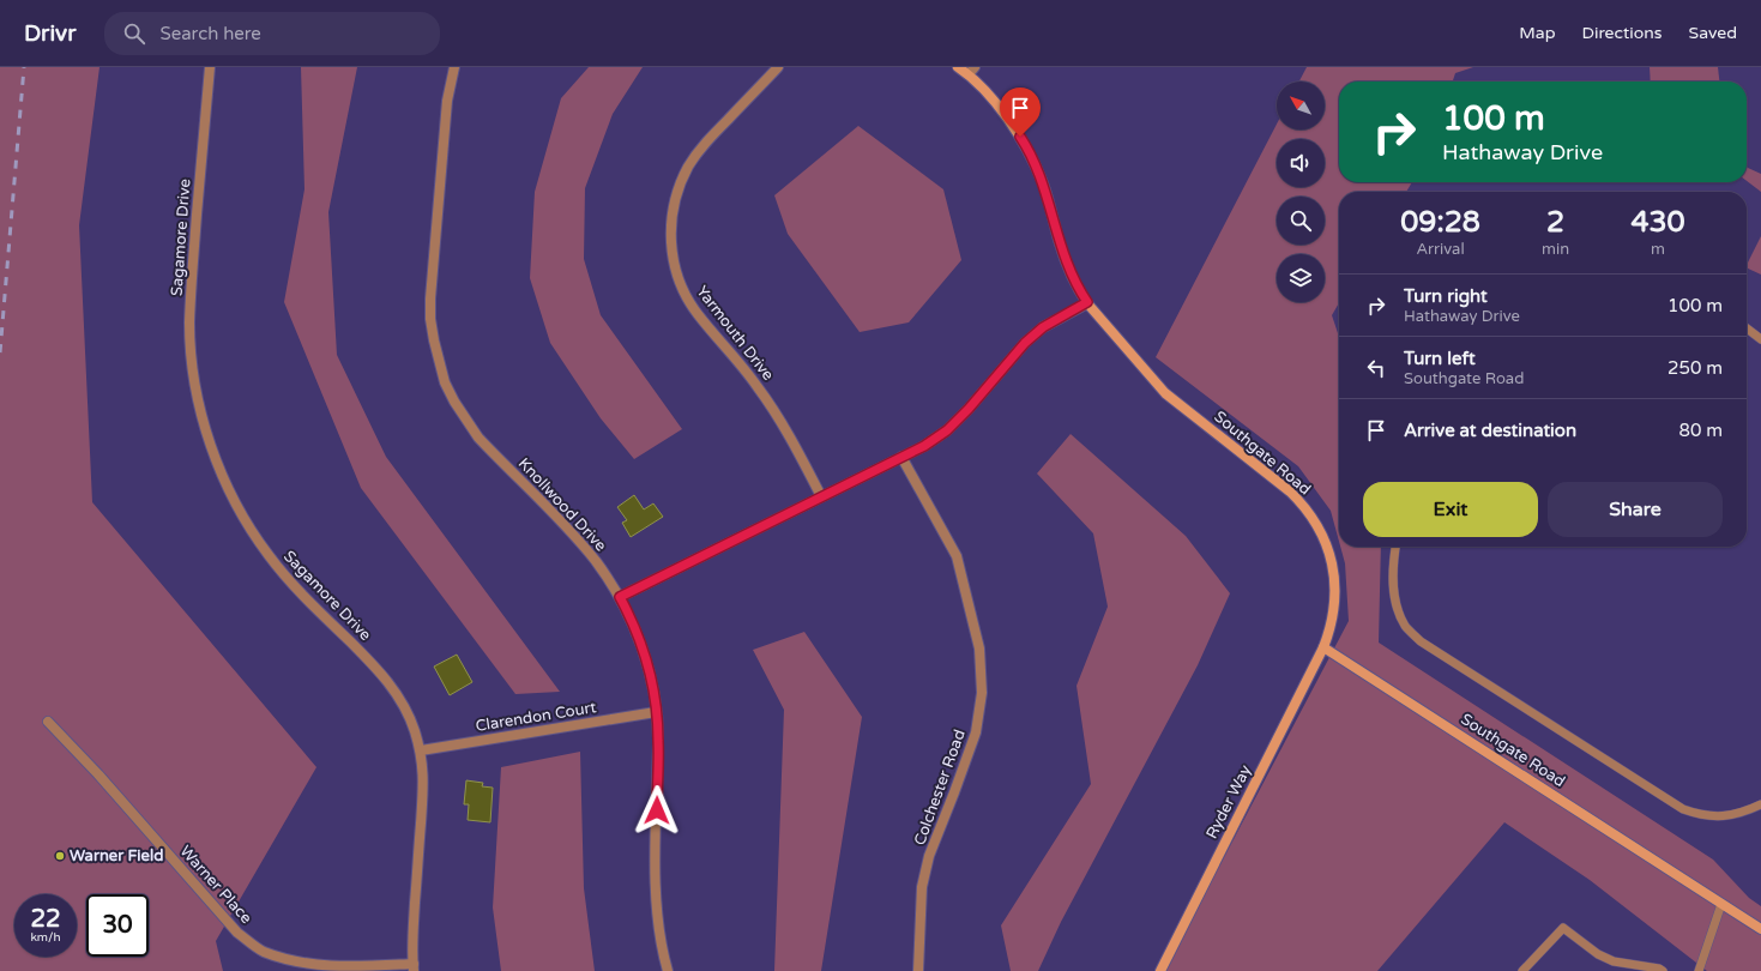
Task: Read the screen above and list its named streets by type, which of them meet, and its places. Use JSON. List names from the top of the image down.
{
  "streets": {
    "street": [
      "Sagamore Drive",
      "Yarmouth Drive",
      "Southgate Road",
      "Knollwood Drive",
      "Clarendon Court",
      "Colchester Road",
      "Ryder Way",
      "Warner Place"
    ]
  },
  "crossings": [
    ["Sagamore Drive", "Clarendon Court"],
    ["Sagamore Drive", "Warner Place"],
    ["Southgate Road", "Ryder Way"],
    ["Knollwood Drive", "Clarendon Court"]
  ],
  "places": ["Warner Field"],
  "north": "top left",
  "page": {
    "header": "Drivr",
    "search": "Search here",
    "nav": ["Map", "Directions", "Saved"],
    "turn": ["100 m", "Hathaway Drive"],
    "eta": [
      "09:28",
      "Arrival",
      "2",
      "min",
      "430",
      "m"
    ],
    "list": [
      {
        "name": "Turn right",
        "note": "Hathaway Drive",
        "value": "100 m"
      },
      {
        "name": "Turn left",
        "note": "Southgate Road",
        "value": "250 m"
      },
      {
        "name": "Arrive at destination",
        "value": "80 m"
      }
    ],
    "buttons": ["Exit", "Share"],
    "speed": "22 km/h",
    "limit": "30"
  }
}
